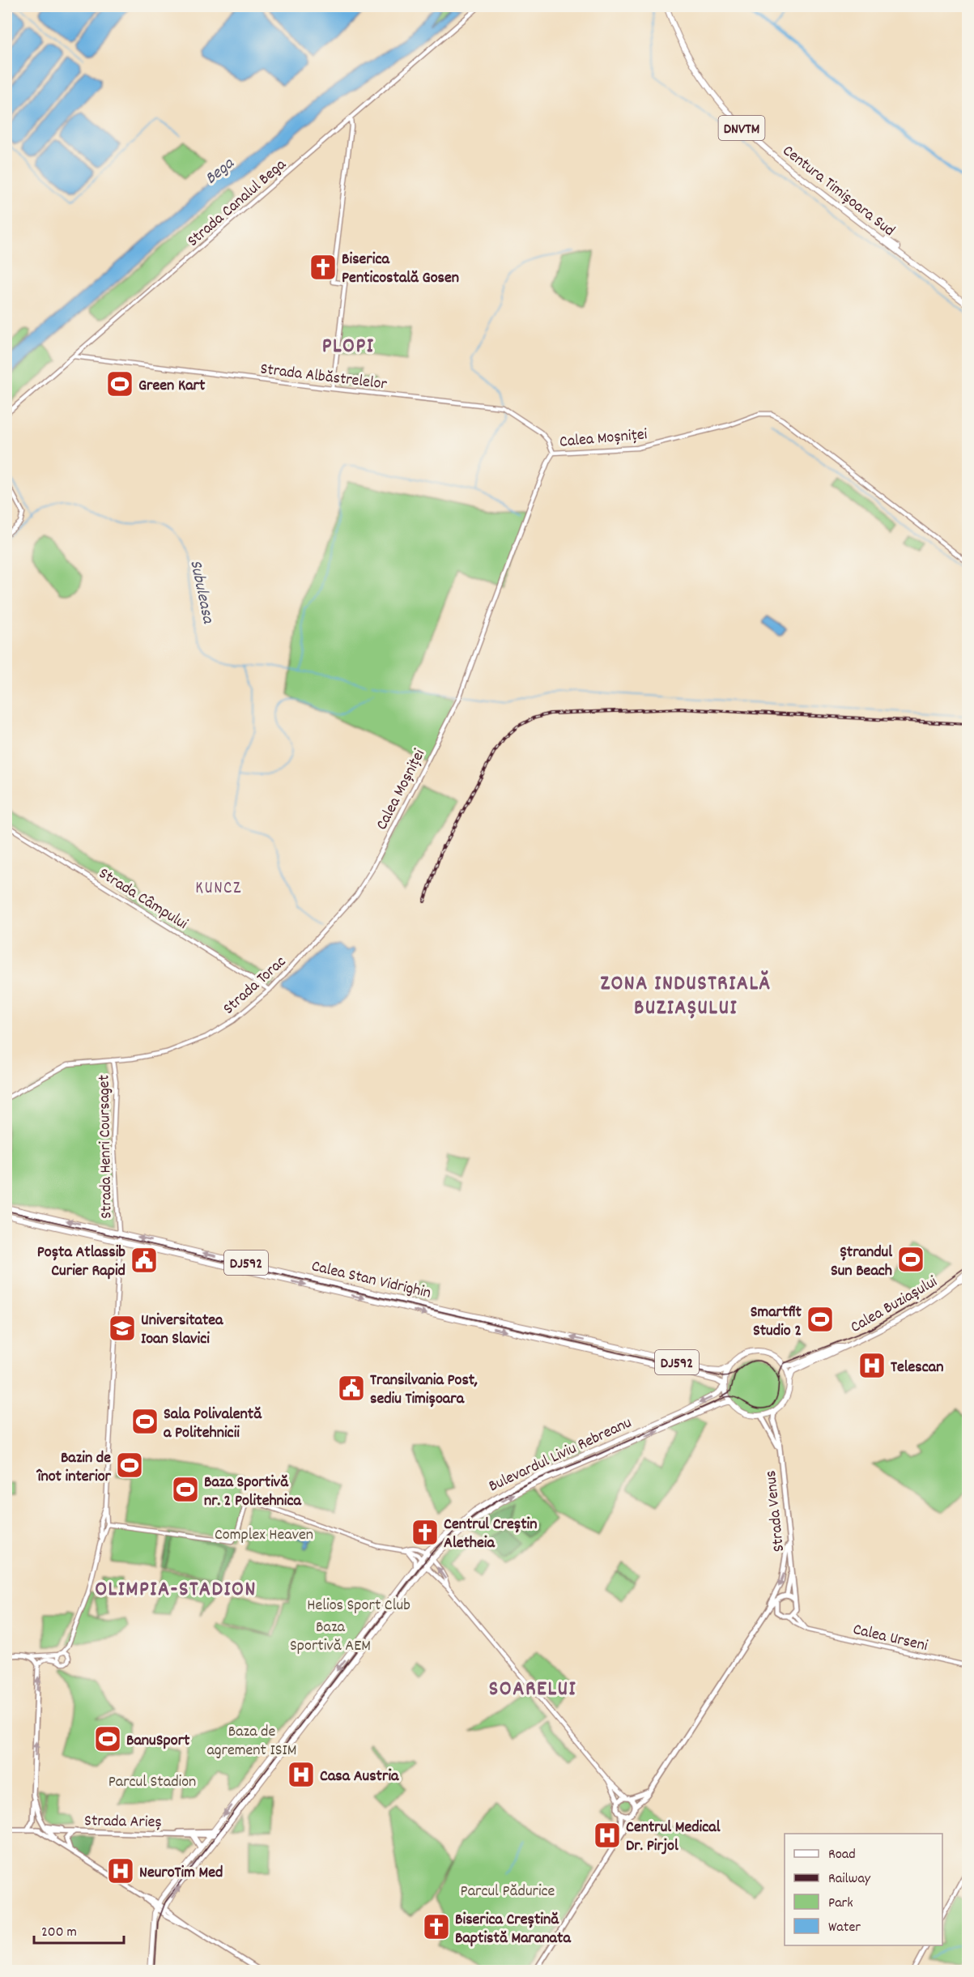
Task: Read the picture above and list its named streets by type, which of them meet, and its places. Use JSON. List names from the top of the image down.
{
  "streets": {
    "main road": [
      "DNVTM",
      "Centura Timișoara Sud",
      "DJ592",
      "Calea Stan Vidrighin",
      "Calea Buziașului",
      "Bulevardul Liviu Rebreanu",
      "Strada Venus",
      "Strada Arieș"
    ],
    "street": [
      "Strada Canalul Bega",
      "Strada Albăstrelelor",
      "Calea Moșniței",
      "Strada Câmpului",
      "Strada Torac",
      "Strada Henri Coursaget",
      "Calea Urseni"
    ]
  },
  "crossings": [
    ["Strada Canalul Bega", "Strada Albăstrelelor"],
    ["Strada Albăstrelelor", "Calea Moșniței"],
    ["Calea Moșniței", "Strada Torac"],
    ["Strada Câmpului", "Strada Torac"],
    ["Strada Torac", "Strada Henri Coursaget"],
    ["Strada Henri Coursaget", "Calea Stan Vidrighin"],
    ["DJ592", "Calea Stan Vidrighin"],
    ["DJ592", "Calea Buziașului"],
    ["DJ592", "Bulevardul Liviu Rebreanu"],
    ["DJ592", "Strada Venus"],
    ["Calea Stan Vidrighin", "Calea Buziașului"],
    ["Calea Stan Vidrighin", "Bulevardul Liviu Rebreanu"],
    ["Calea Stan Vidrighin", "Strada Venus"],
    ["Calea Buziașului", "Bulevardul Liviu Rebreanu"],
    ["Calea Buziașului", "Strada Venus"],
    ["Bulevardul Liviu Rebreanu", "Strada Venus"],
    ["Bulevardul Liviu Rebreanu", "Strada Arieș"],
    ["Strada Venus", "Calea Urseni"]
  ],
  "districts": [
    "PLOPI",
    "KUNCZ",
    "ZONA INDUSTRIALĂ BUZIAȘULUI",
    "OLIMPIA-STADION",
    "SOARELUI"
  ],
  "water": ["Bega", "Subuleasa"],
  "parks": [
    "Complex Heaven",
    "Helios Sport Club",
    "Baza Sportivă AEM",
    "Baza de agrement ISIM",
    "Parcul Stadion",
    "Parcul Pădurice"
  ],
  "places": {
    "church": ["Biserica Penticostală Gosen", "Centrul Creștin Aletheia", "Biserica Creștină Baptistă Maranata"],
    "sports": [
      "Green Kart",
      "Ștrandul Sun Beach",
      "Smartfit Studio 2",
      "Sala Polivalentă a Politehnicii",
      "Bazin de înot interior",
      "Baza Sportivă nr. 2 Politehnica",
      "BanuSport"
    ],
    "public building": ["Poșta Atlassib Curier Rapid", "Transilvania Post, sediu Timișoara"],
    "school or university": ["Universitatea Ioan Slavici"],
    "hospital": [
      "Telescan",
      "Casa Austria",
      "Centrul Medical Dr. Pirjol",
      "NeuroTim Med"
    ]
  },
  "legend": [
    "Road",
    "Railway",
    "Park",
    "Water"
  ],
  "scale_bar": "200 m"
}
